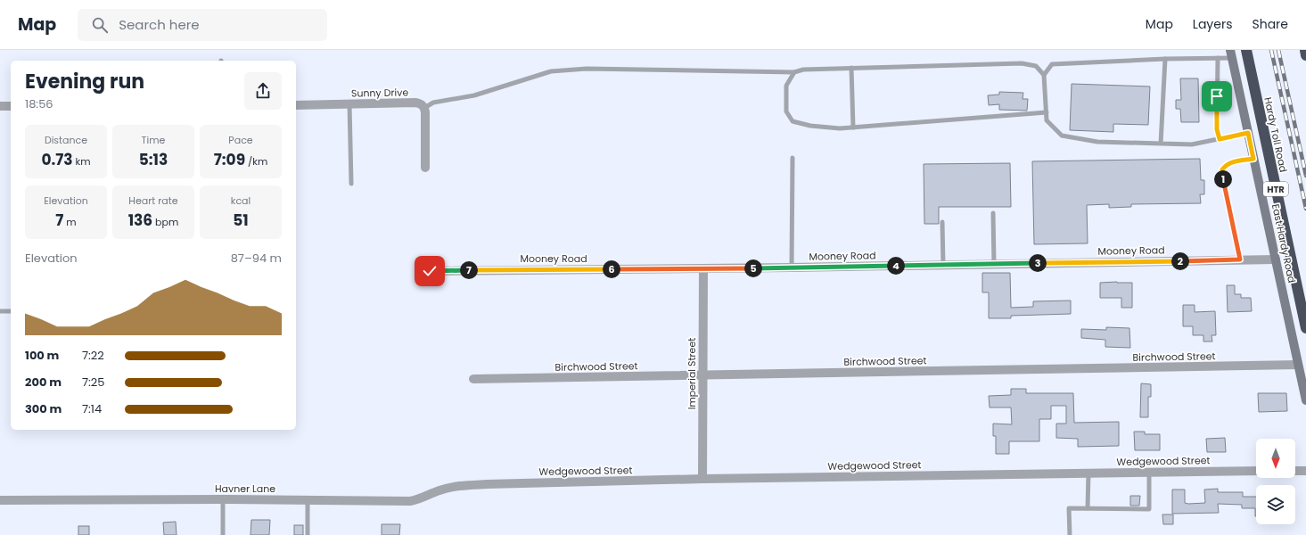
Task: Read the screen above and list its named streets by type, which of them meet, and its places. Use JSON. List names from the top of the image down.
{
  "streets": {
    "highway": ["Hardy Toll Road", "HTR"],
    "main road": ["East Hardy Road"],
    "street": [
      "Sunny Drive",
      "Mooney Road",
      "Birchwood Street",
      "Imperial Street",
      "Wedgewood Street",
      "Havner Lane"
    ]
  },
  "crossings": [
    ["East Hardy Road", "Mooney Road"],
    ["East Hardy Road", "Birchwood Street"],
    ["Mooney Road", "Imperial Street"],
    ["Birchwood Street", "Imperial Street"],
    ["Imperial Street", "Wedgewood Street"],
    ["Wedgewood Street", "Havner Lane"]
  ],
  "north": "bottom",
  "page": {
    "header": "Map",
    "search": "Search here",
    "nav": ["Map", "Layers", "Share"],
    "heading": ["Evening run", "18:56"],
    "stats": [
      ["Distance", "0.73 km"],
      ["Time", "5:13"],
      ["Pace", "7:09 /km"],
      ["Elevation", "7 m"],
      ["Heart rate", "136 bpm"],
      ["kcal", "51"]
    ],
    "pins": [
      "1",
      "2",
      "3",
      "4",
      "5",
      "6",
      "7"
    ],
    "chart": ["Elevation", "87–94 m"],
    "list": [
      {
        "name": "100 m",
        "note": "7:22"
      },
      {
        "name": "200 m",
        "note": "7:25"
      },
      {
        "name": "300 m",
        "note": "7:14"
      }
    ]
  }
}
